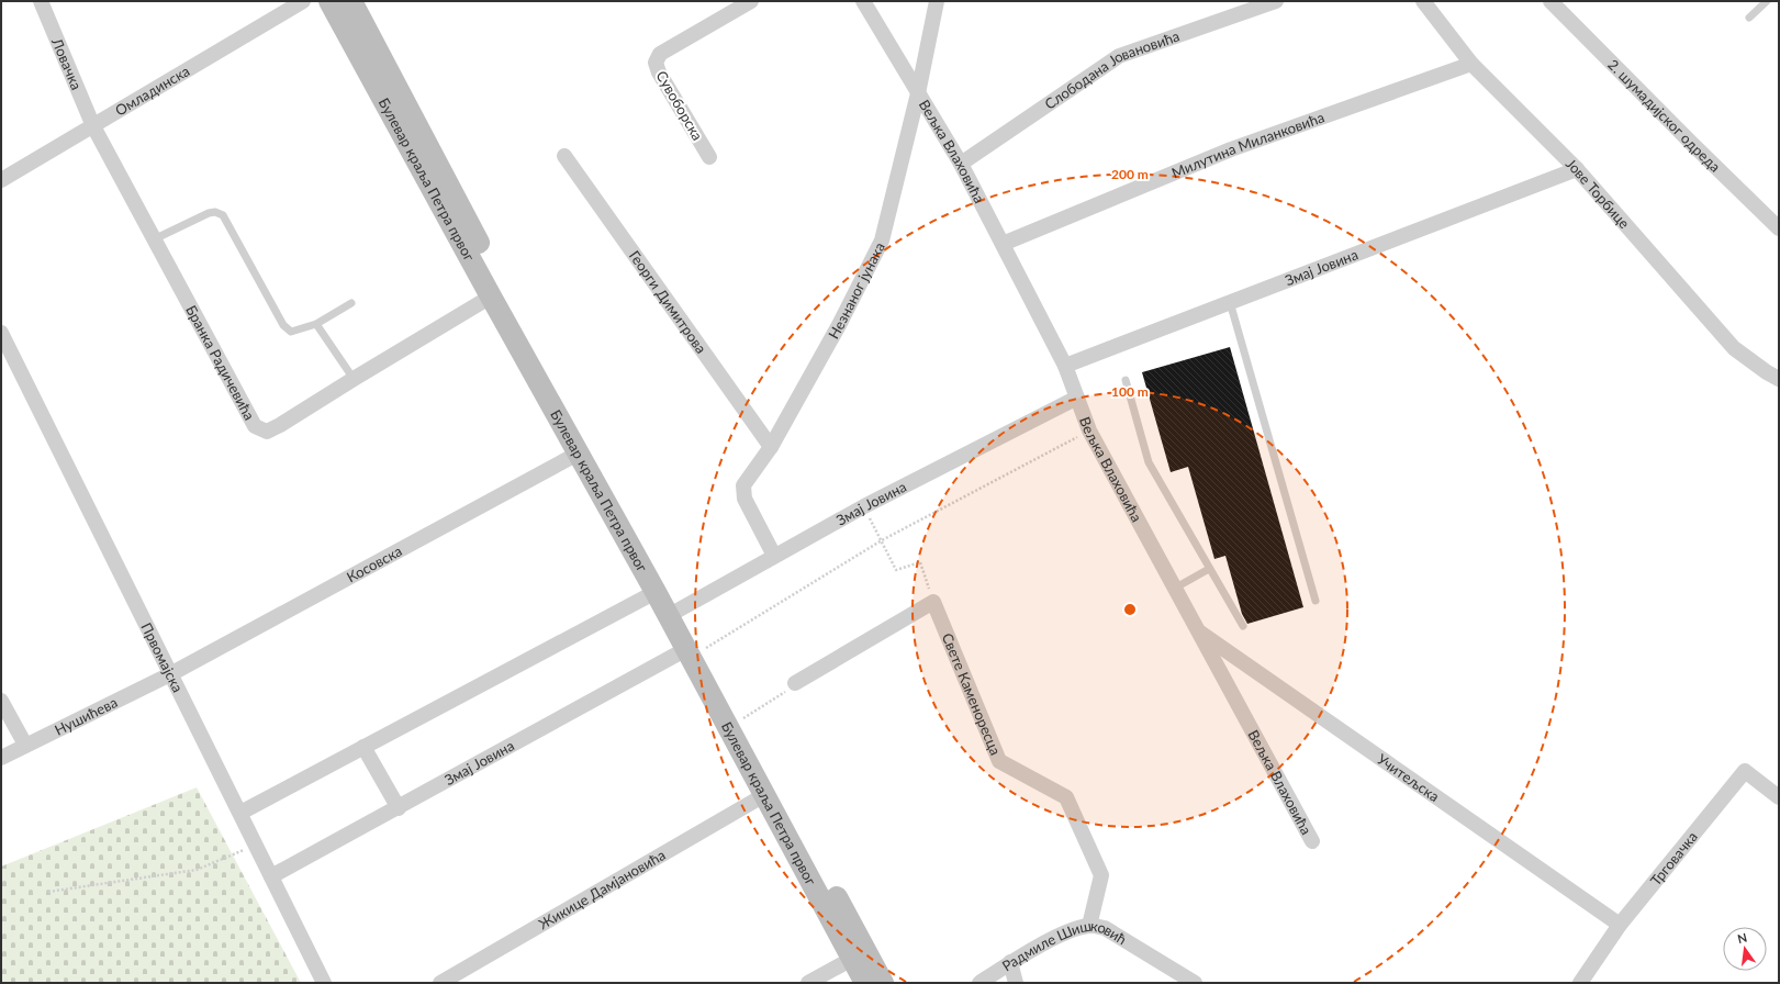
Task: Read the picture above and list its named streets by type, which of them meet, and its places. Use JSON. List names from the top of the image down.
{
  "streets": {
    "main road": ["Булевар краља Петра првог"],
    "street": [
      "Ловачка",
      "Слободана Јовановића",
      "Омладинска",
      "Сувоборска",
      "2. шумадијског одреда",
      "Милутина Миланковића",
      "Вељка Влаховића",
      "Јове Торбице",
      "Змај Јовина",
      "Незнаног јунака",
      "Георги Димитрова",
      "Бранка Радичевића",
      "Косовска",
      "Првомајска",
      "Свете Каменоресца",
      "Нушићева",
      "Учитељска",
      "Трговачка",
      "Жикице Дамјановића",
      "Радмиле Шишковић"
    ]
  },
  "crossings": [
    ["Ловачка", "Омладинска"],
    ["Ловачка", "Бранка Радичевића"],
    ["Слободана Јовановића", "Вељка Влаховића"],
    ["Омладинска", "Бранка Радичевића"],
    ["Милутина Миланковића", "Вељка Влаховића"],
    ["Милутина Миланковића", "Јове Торбице"],
    ["Вељка Влаховића", "Змај Јовина"],
    ["Вељка Влаховића", "Незнаног јунака"],
    ["Вељка Влаховића", "Учитељска"],
    ["Булевар краља Петра првог", "Змај Јовина"],
    ["Булевар краља Петра првог", "Бранка Радичевића"],
    ["Булевар краља Петра првог", "Косовска"],
    ["Булевар краља Петра првог", "Жикице Дамјановића"],
    ["Јове Торбице", "Змај Јовина"],
    ["Змај Јовина", "Незнаног јунака"],
    ["Змај Јовина", "Првомајска"],
    ["Незнаног јунака", "Георги Димитрова"],
    ["Косовска", "Првомајска"],
    ["Косовска", "Нушићева"],
    ["Првомајска", "Нушићева"],
    ["Свете Каменоресца", "Радмиле Шишковић"],
    ["Учитељска", "Трговачка"]
  ],
  "north": "top",
  "rings": ["200 m", "100 m"]
}
